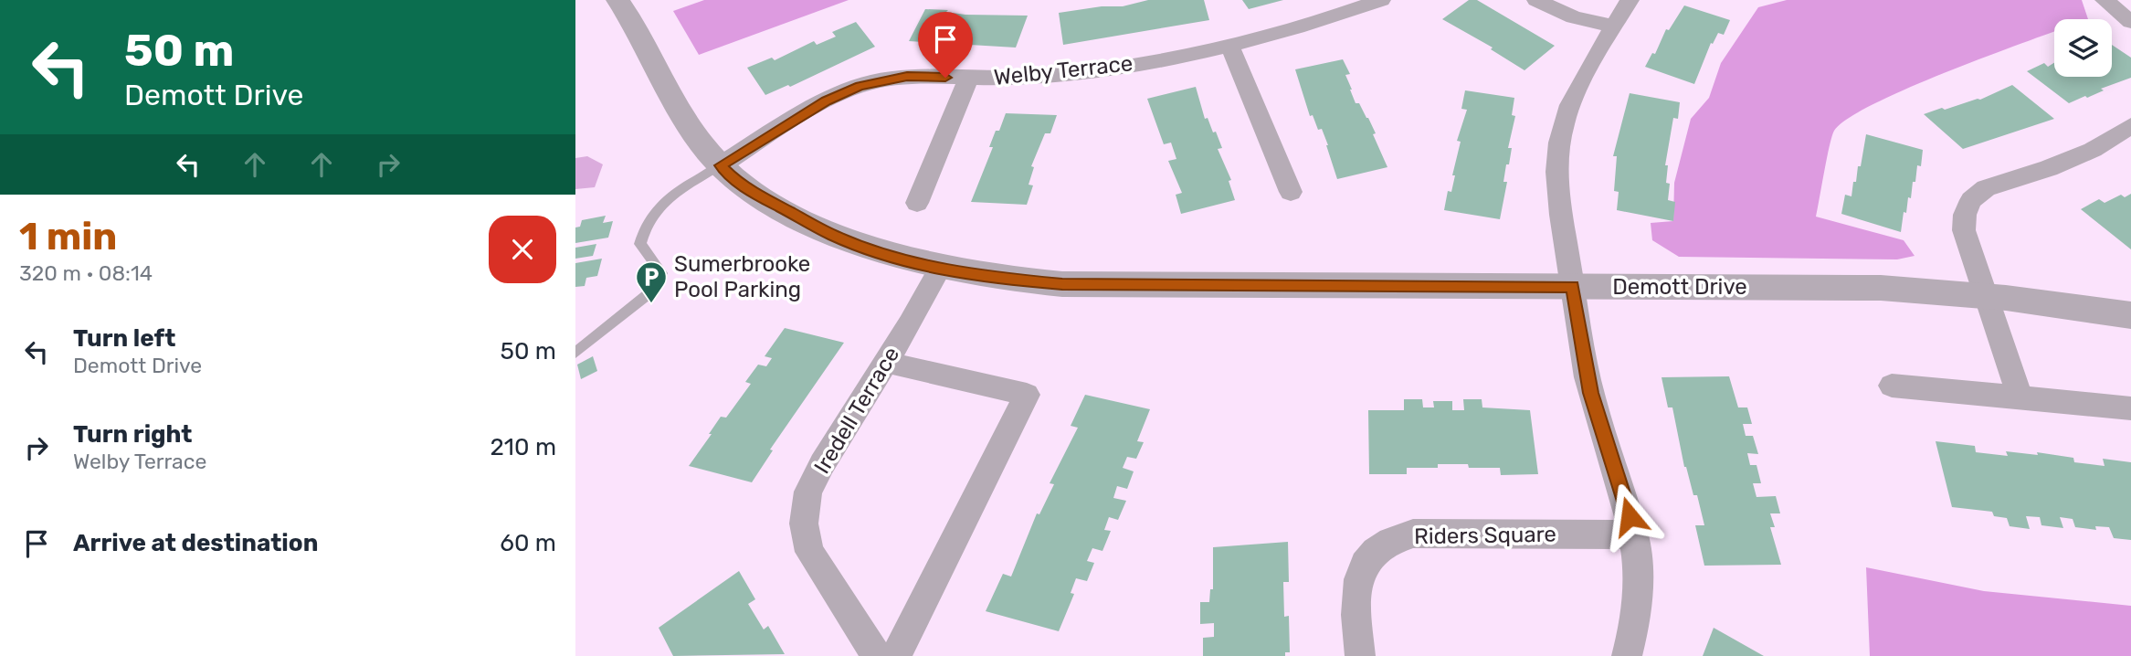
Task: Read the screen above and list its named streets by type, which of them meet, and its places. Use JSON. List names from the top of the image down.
{
  "streets": {
    "street": [
      "Welby Terrace",
      "Demott Drive",
      "Iredell Terrace",
      "Riders Square"
    ]
  },
  "crossings": [
    ["Welby Terrace", "Demott Drive"],
    ["Demott Drive", "Iredell Terrace"]
  ],
  "places": {
    "parking": ["Sumerbrooke Pool Parking"]
  },
  "page": {
    "turn": ["50 m", "Demott Drive"],
    "heading": ["1 min", "320 m · 08:14"],
    "list": [
      {
        "name": "Turn left",
        "note": "Demott Drive",
        "value": "50 m"
      },
      {
        "name": "Turn right",
        "note": "Welby Terrace",
        "value": "210 m"
      },
      {
        "name": "Arrive at destination",
        "value": "60 m"
      }
    ]
  }
}
